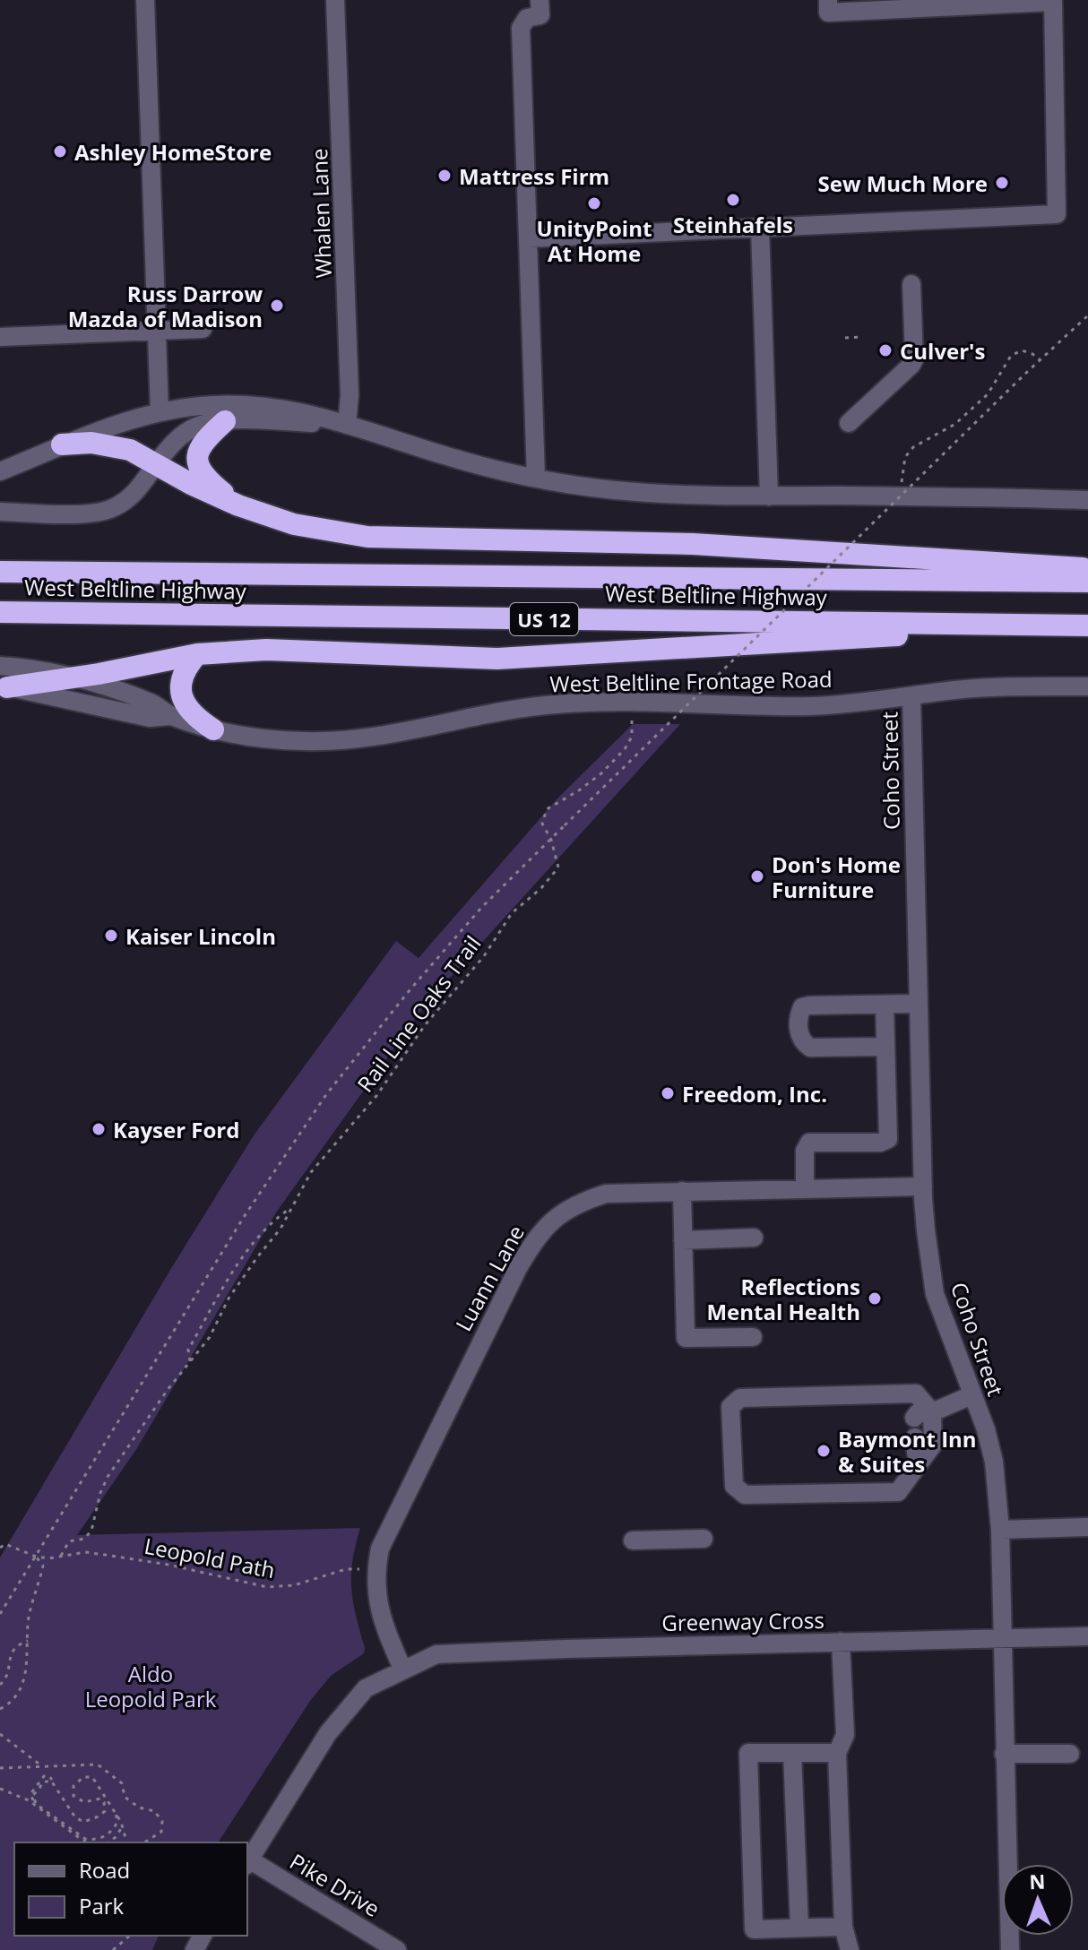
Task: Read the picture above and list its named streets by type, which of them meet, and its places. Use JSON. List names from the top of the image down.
{
  "streets": {
    "highway": ["West Beltline Highway", "US 12"],
    "street": [
      "Whalen Lane",
      "West Beltline Frontage Road",
      "Coho Street",
      "Luann Lane",
      "Greenway Cross",
      "Pike Drive"
    ],
    "path": ["Rail Line Oaks Trail", "Leopold Path"]
  },
  "crossings": [
    ["West Beltline Frontage Road", "Coho Street"],
    ["Coho Street", "Luann Lane"],
    ["Coho Street", "Greenway Cross"],
    ["Rail Line Oaks Trail", "Leopold Path"],
    ["Luann Lane", "Leopold Path"],
    ["Luann Lane", "Greenway Cross"],
    ["Greenway Cross", "Pike Drive"]
  ],
  "parks": ["Aldo Leopold Park"],
  "places": [
    "Ashley HomeStore",
    "Mattress Firm",
    "Sew Much More",
    "Steinhafels",
    "UnityPoint At Home",
    "Russ Darrow Mazda of Madison",
    "Culver's",
    "Don's Home Furniture",
    "Kaiser Lincoln",
    "Freedom, Inc.",
    "Kayser Ford",
    "Reflections Mental Health",
    "Baymont Inn & Suites"
  ],
  "legend": ["Road", "Park"],
  "north": "top"
}
